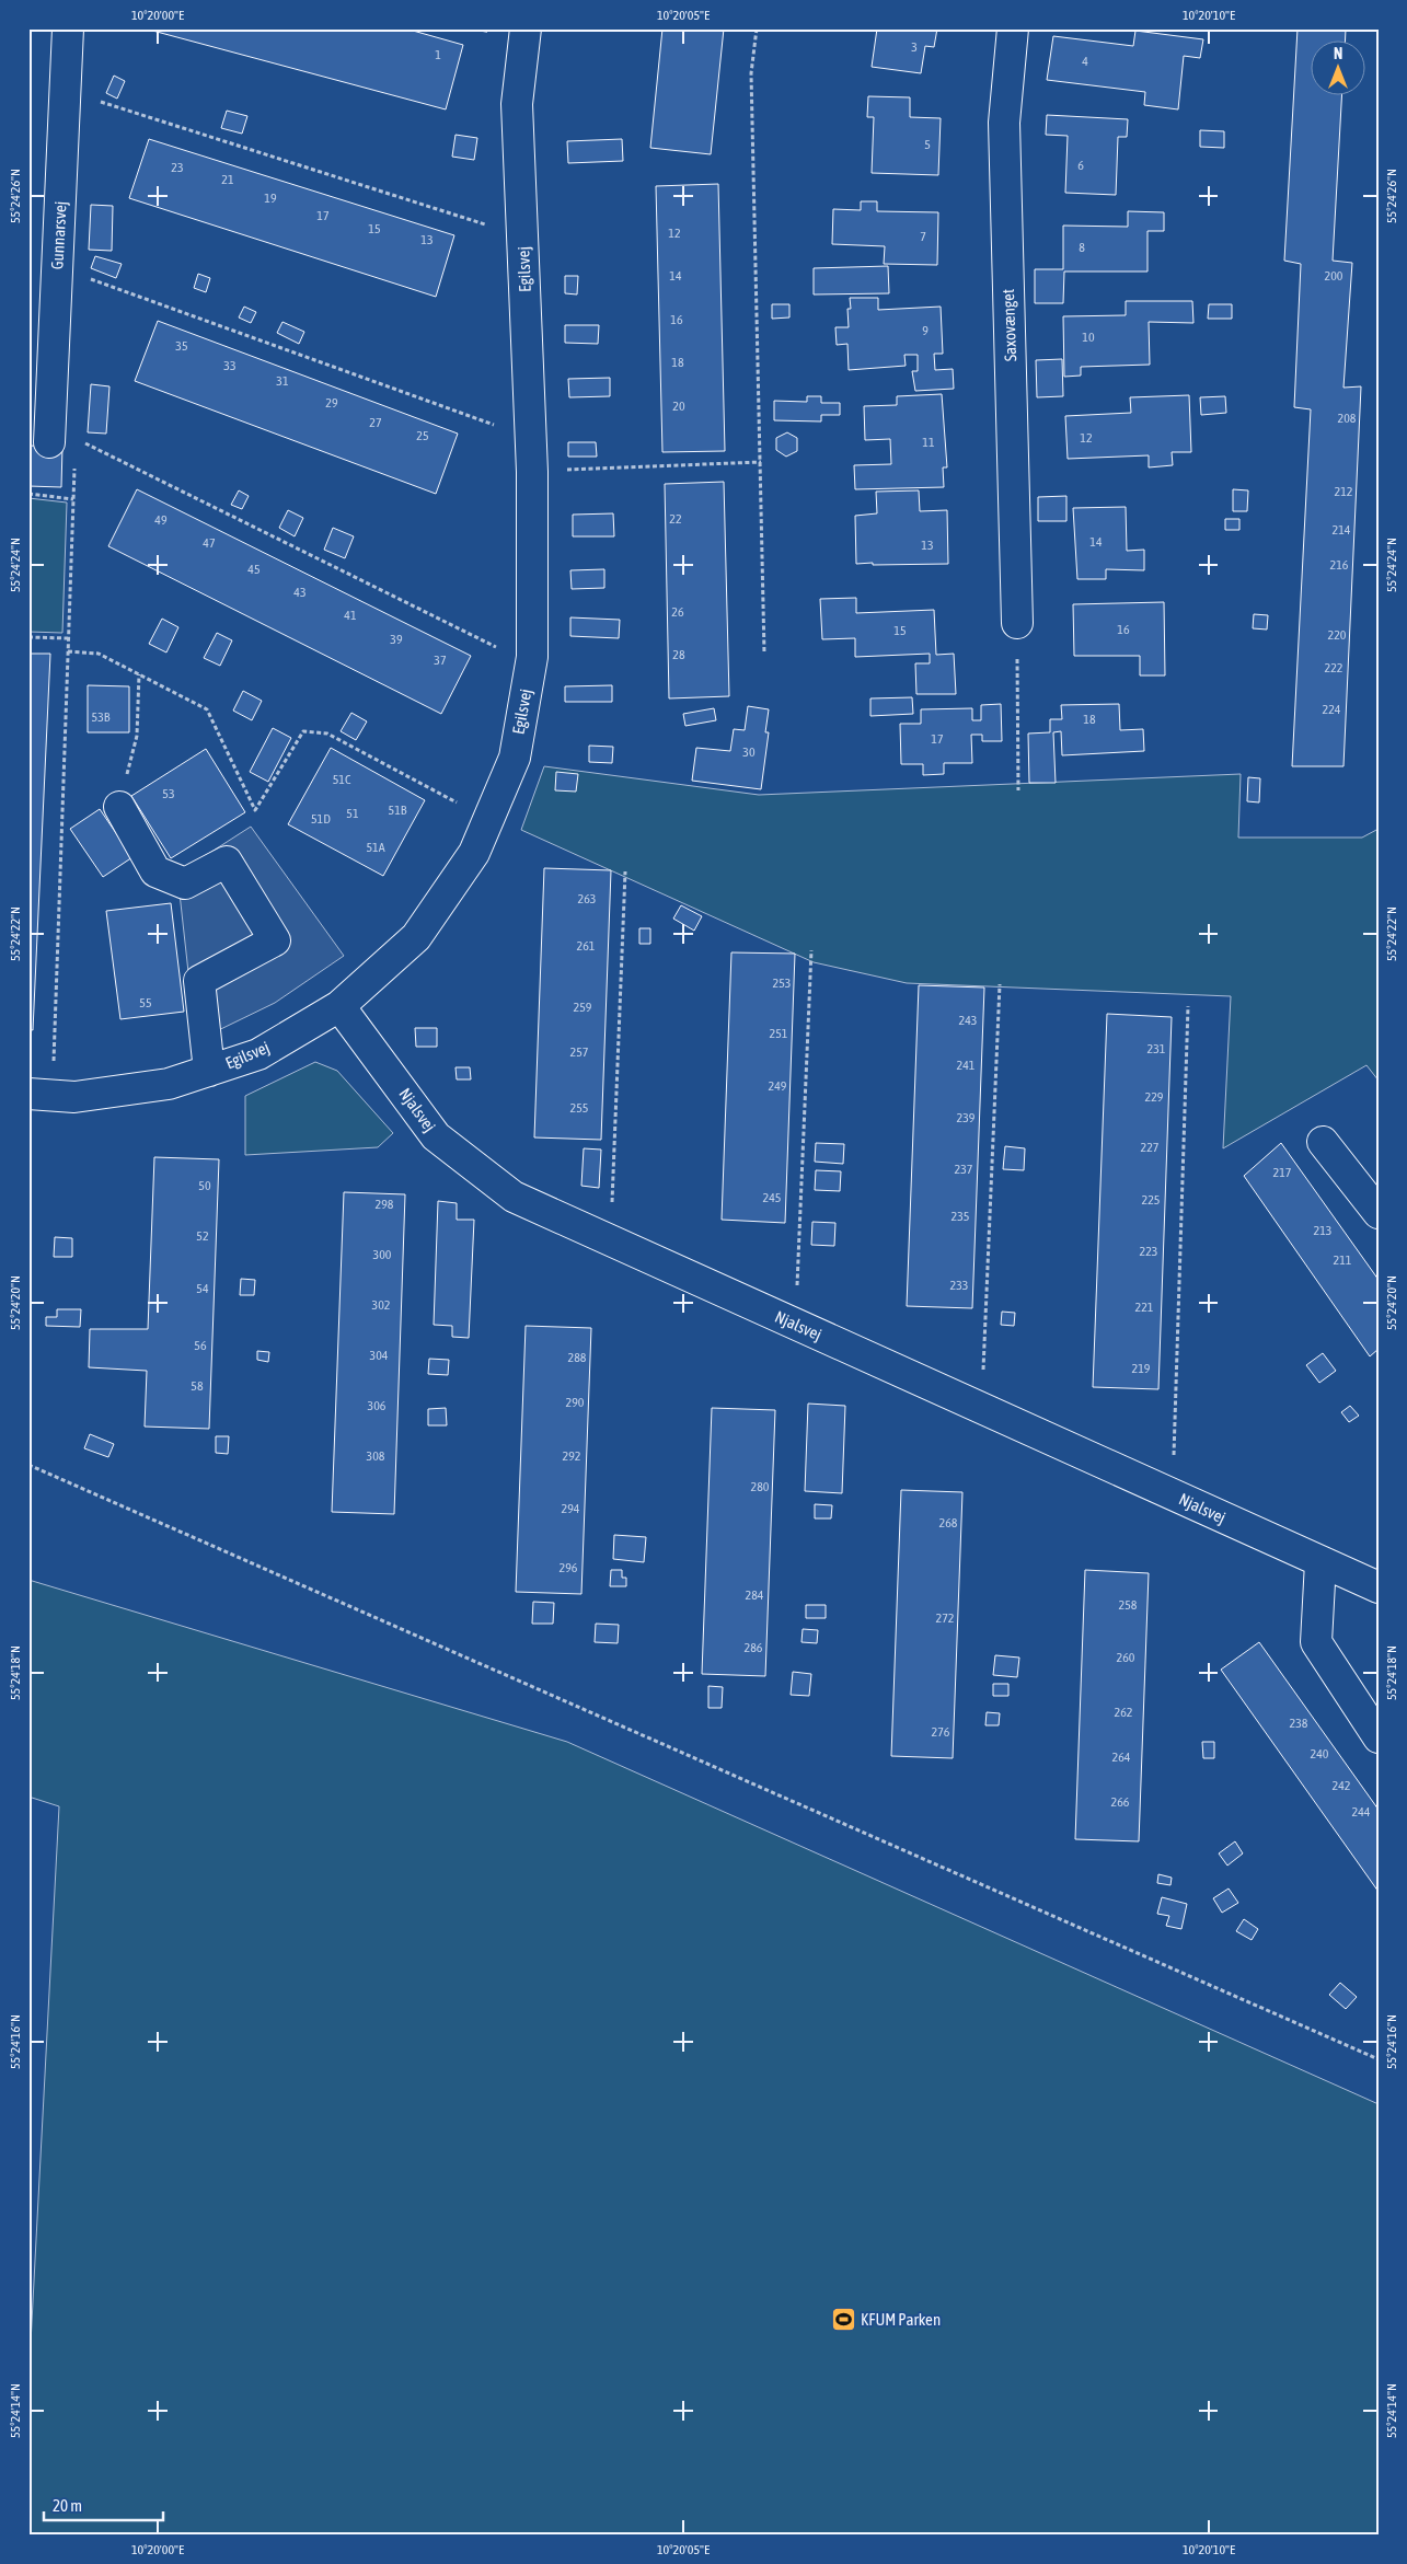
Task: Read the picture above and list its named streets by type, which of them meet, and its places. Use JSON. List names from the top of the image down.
{
  "streets": {
    "street": [
      "Gunnarsvej",
      "Egilsvej",
      "Saxovænget",
      "Njalsvej"
    ]
  },
  "crossings": [
    ["Egilsvej", "Njalsvej"]
  ],
  "places": {
    "sports": ["KFUM Parken"]
  },
  "house_numbers": [
    "3",
    "1",
    "4",
    "5",
    "6",
    "23",
    "21",
    "19",
    "17",
    "15",
    "12",
    "7",
    "13",
    "8",
    "14",
    "200",
    "16",
    "9",
    "10",
    "35",
    "18",
    "33",
    "31",
    "29",
    "20",
    "208",
    "27",
    "25",
    "12",
    "11",
    "212",
    "22",
    "49",
    "214",
    "14",
    "47",
    "13",
    "216",
    "45",
    "43",
    "26",
    "41",
    "16",
    "15",
    "220",
    "39",
    "28",
    "37",
    "222",
    "224",
    "53B",
    "18",
    "17",
    "30",
    "51C",
    "53",
    "51B",
    "51",
    "51D",
    "51A",
    "263",
    "261",
    "253",
    "55",
    "259",
    "243",
    "251",
    "231",
    "257",
    "241",
    "249",
    "229",
    "255",
    "239",
    "227",
    "237",
    "217",
    "50",
    "245",
    "225",
    "298",
    "235",
    "213",
    "52",
    "223",
    "300",
    "211",
    "233",
    "54",
    "302",
    "221",
    "56",
    "304",
    "288",
    "219",
    "58",
    "290",
    "306",
    "308",
    "292",
    "280",
    "294",
    "268",
    "296",
    "284",
    "258",
    "272",
    "286",
    "260",
    "262",
    "238",
    "276",
    "240",
    "264",
    "242",
    "266",
    "244"
  ],
  "scale_bar": "20 m",
  "north": "top",
  "coordinates": [
    "10°20'00\"E",
    "10°20'05\"E",
    "10°20'10\"E",
    "55°24'26\"N",
    "55°24'24\"N",
    "55°24'22\"N",
    "55°24'20\"N",
    "55°24'18\"N",
    "55°24'16\"N",
    "55°24'14\"N"
  ]
}
